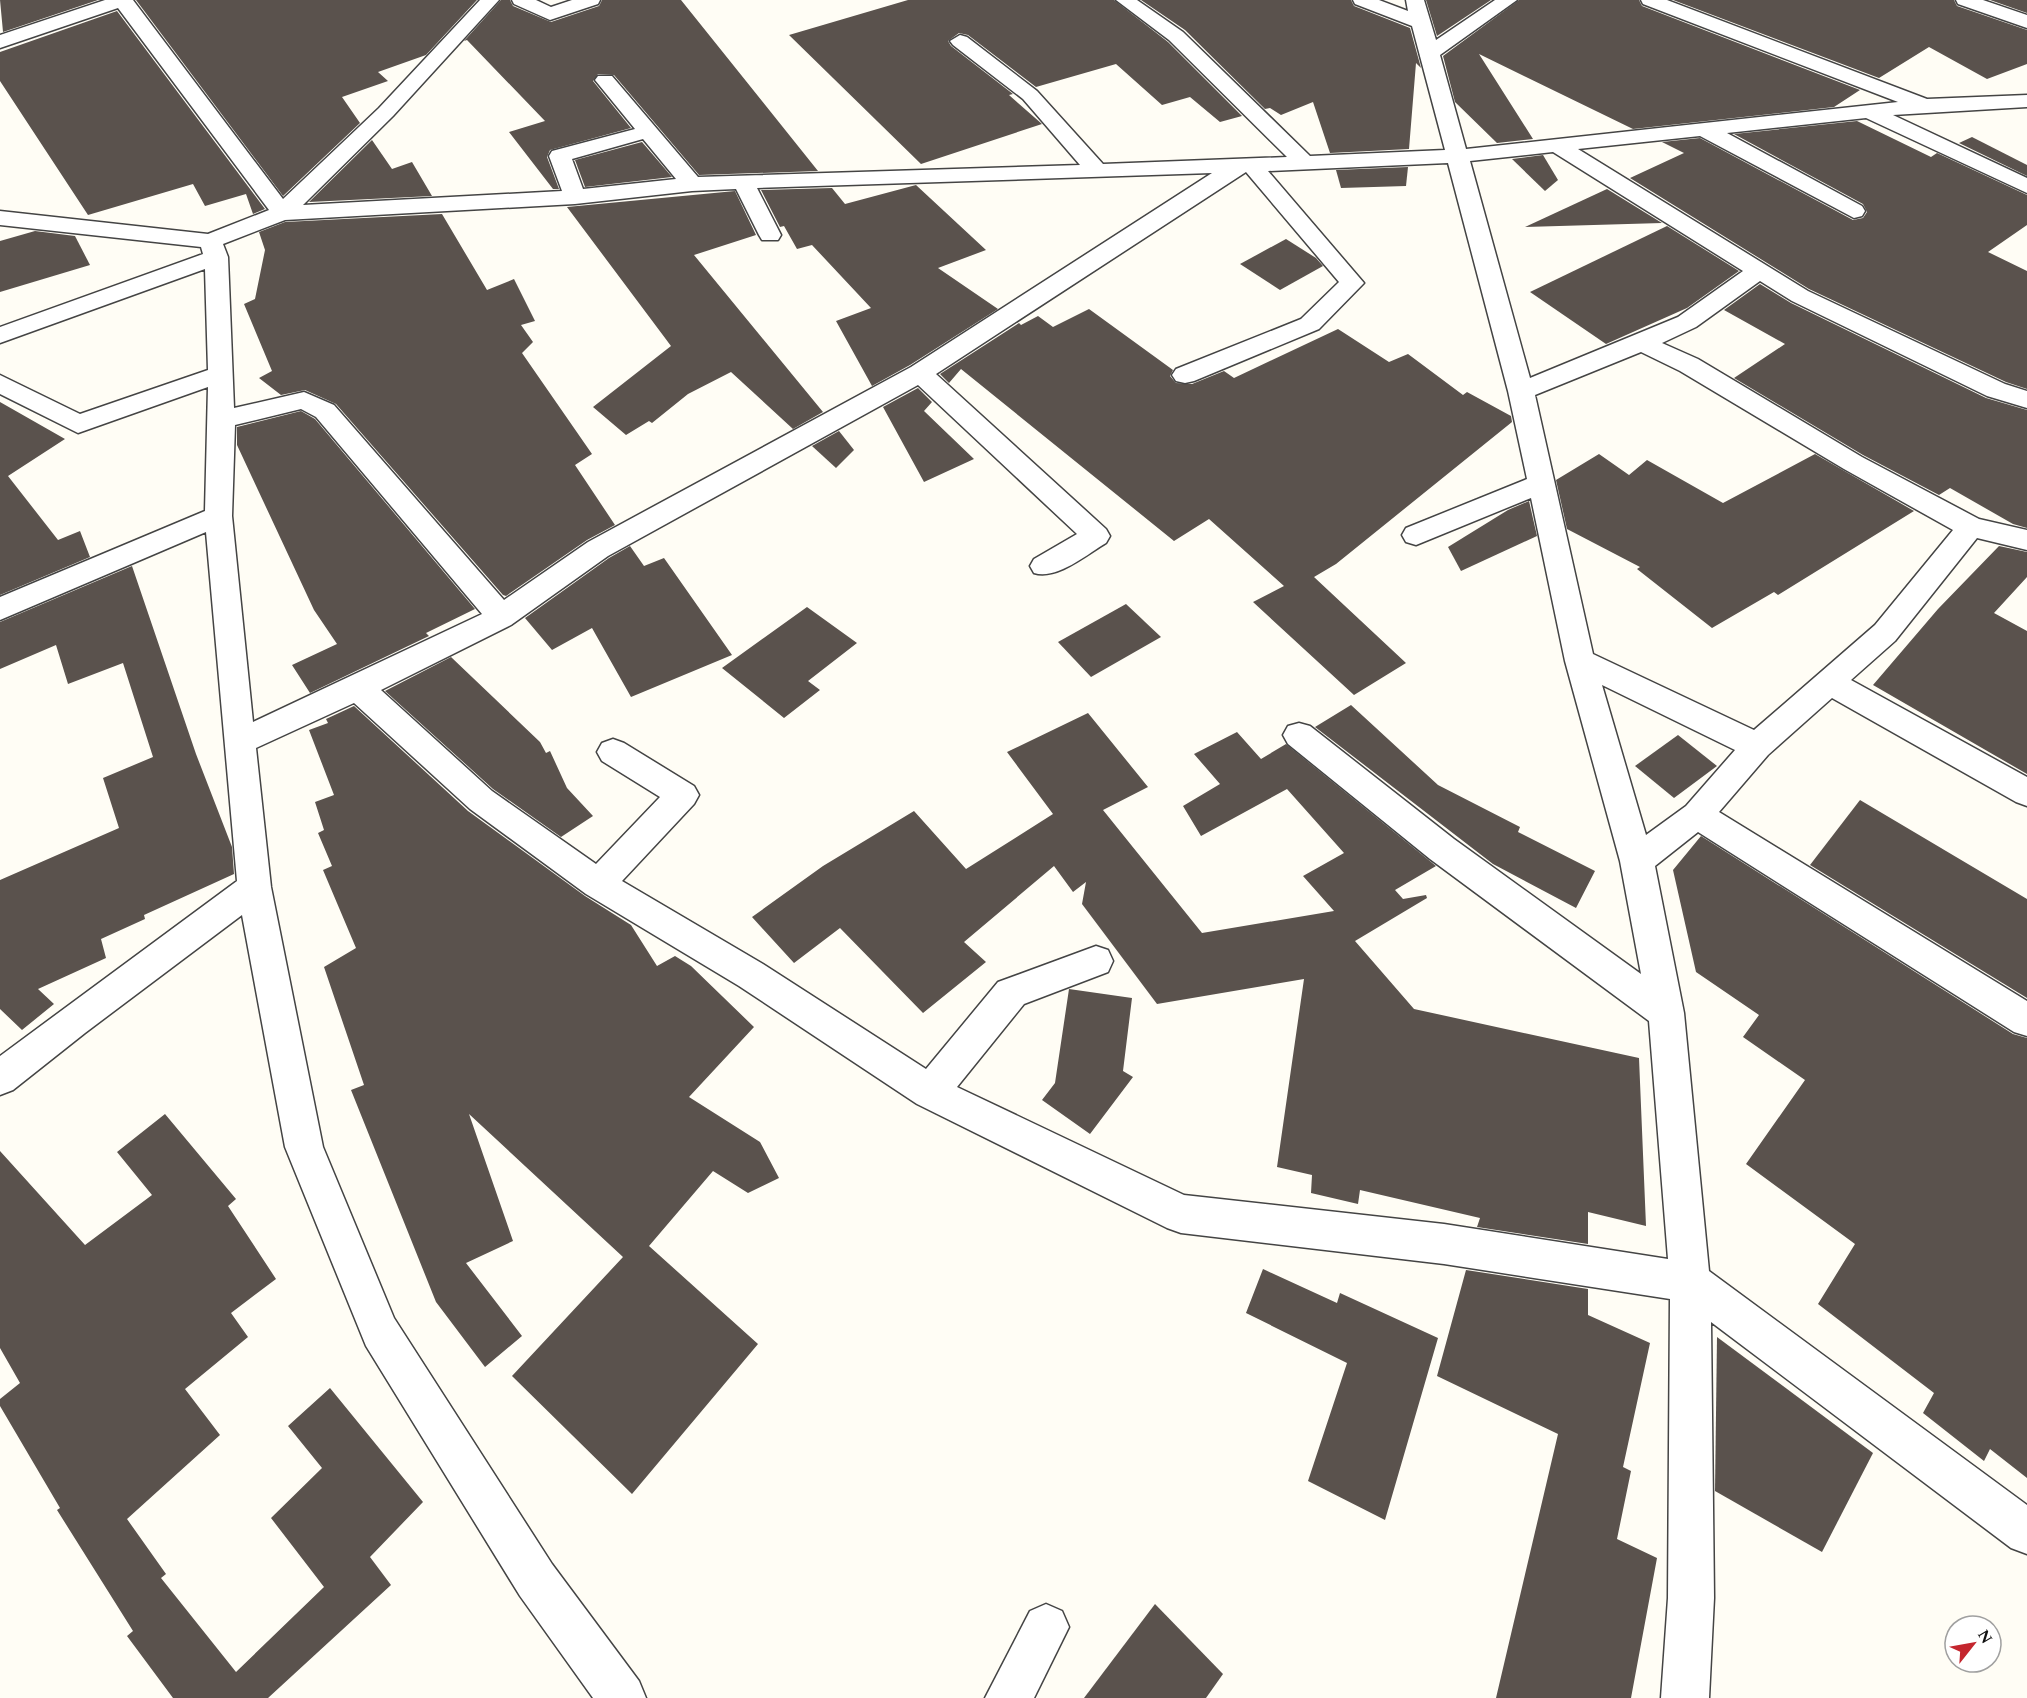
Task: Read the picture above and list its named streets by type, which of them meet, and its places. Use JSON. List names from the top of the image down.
{
  "north": "top right"
}
